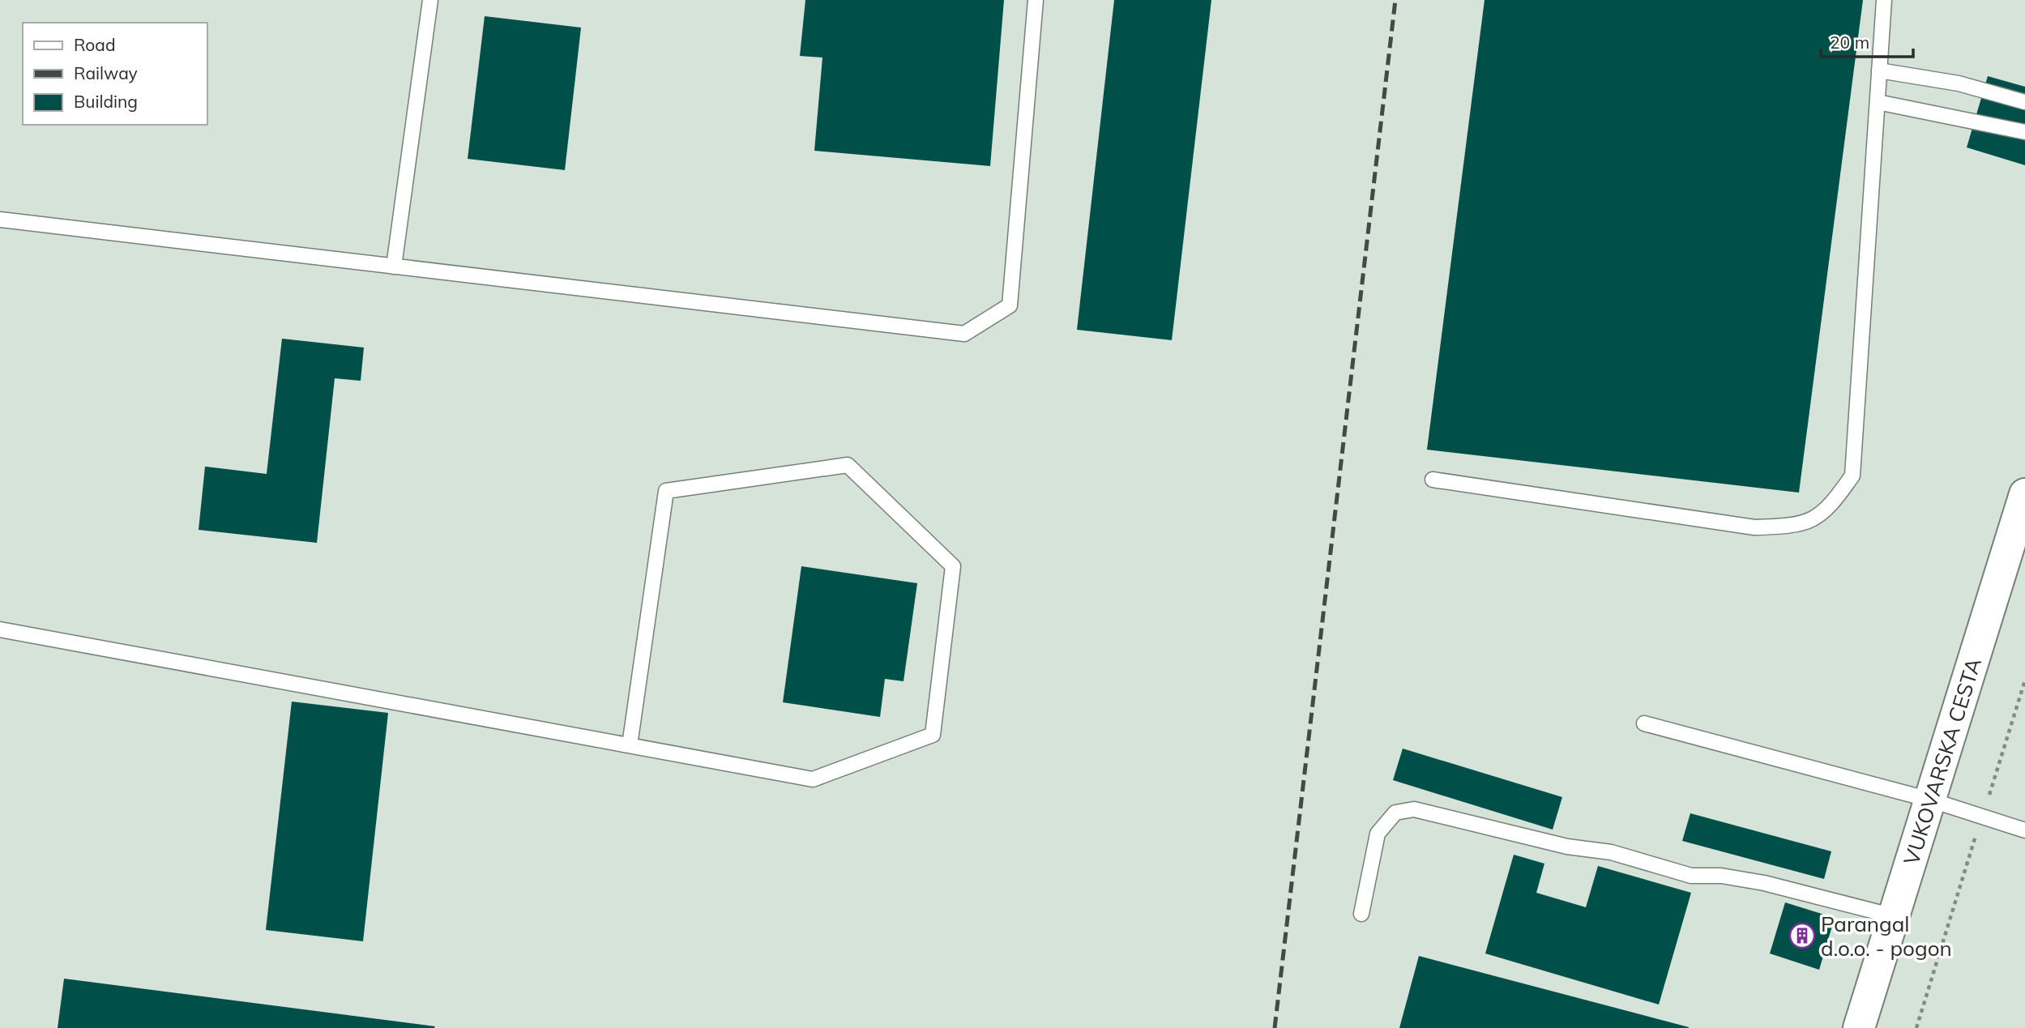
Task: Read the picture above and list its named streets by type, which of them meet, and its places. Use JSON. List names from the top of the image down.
{
  "streets": {
    "main road": ["VUKOVARSKA CESTA"]
  },
  "places": {
    "building": ["Parangal d.o.o. - pogon"]
  },
  "legend": ["Road", "Railway", "Building"],
  "scale_bar": "20 m"
}
